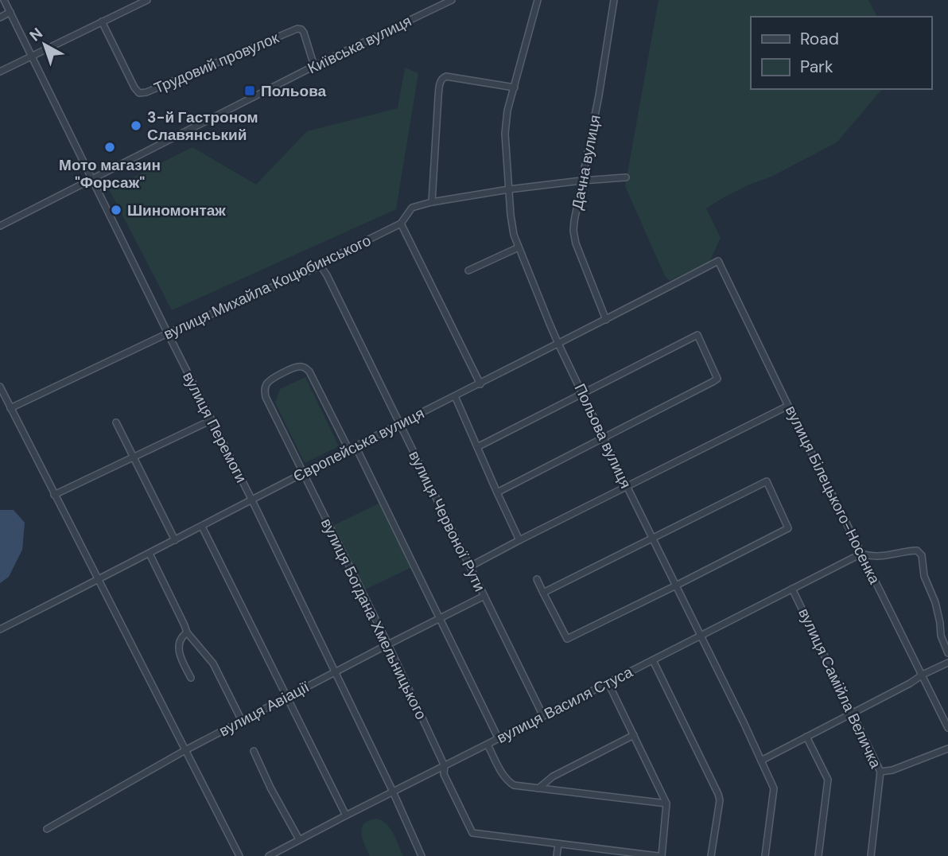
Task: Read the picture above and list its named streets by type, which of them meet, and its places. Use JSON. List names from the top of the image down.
{
  "streets": {
    "street": [
      "Київська вулиця",
      "Трудовий провулок",
      "Дачна вулиця",
      "вулиця Михайла Коцюбинського",
      "вулиця Перемоги",
      "Польова вулиця",
      "Європейська вулиця",
      "вулиця Білецького-Носенка",
      "вулиця Червоної Рути",
      "вулиця Богдана Хмельницького",
      "вулиця Самійла Величка",
      "вулиця Василя Стуса",
      "вулиця Авіації"
    ]
  },
  "crossings": [
    ["Київська вулиця", "Трудовий провулок"],
    ["Київська вулиця", "вулиця Перемоги"],
    ["Дачна вулиця", "вулиця Михайла Коцюбинського"],
    ["Дачна вулиця", "Європейська вулиця"],
    ["вулиця Михайла Коцюбинського", "вулиця Перемоги"],
    ["вулиця Михайла Коцюбинського", "Польова вулиця"],
    ["вулиця Михайла Коцюбинського", "вулиця Червоної Рути"],
    ["вулиця Перемоги", "Європейська вулиця"],
    ["вулиця Перемоги", "вулиця Василя Стуса"],
    ["вулиця Перемоги", "вулиця Авіації"],
    ["Польова вулиця", "Європейська вулиця"],
    ["Польова вулиця", "вулиця Василя Стуса"],
    ["Європейська вулиця", "вулиця Білецького-Носенка"],
    ["Європейська вулиця", "вулиця Червоної Рути"],
    ["Європейська вулиця", "вулиця Богдана Хмельницького"],
    ["вулиця Білецького-Носенка", "вулиця Василя Стуса"],
    ["вулиця Червоної Рути", "вулиця Василя Стуса"],
    ["вулиця Червоної Рути", "вулиця Авіації"],
    ["вулиця Богдана Хмельницького", "вулиця Василя Стуса"],
    ["вулиця Богдана Хмельницького", "вулиця Авіації"],
    ["вулиця Самійла Величка", "вулиця Василя Стуса"]
  ],
  "places": {
    "transit": ["Польова"],
    "other": ["3-й Гастроном Славянський", "Мото магазин \"Форсаж\"", "Шиномонтаж"]
  },
  "legend": ["Road", "Park"],
  "north": "top left"
}
